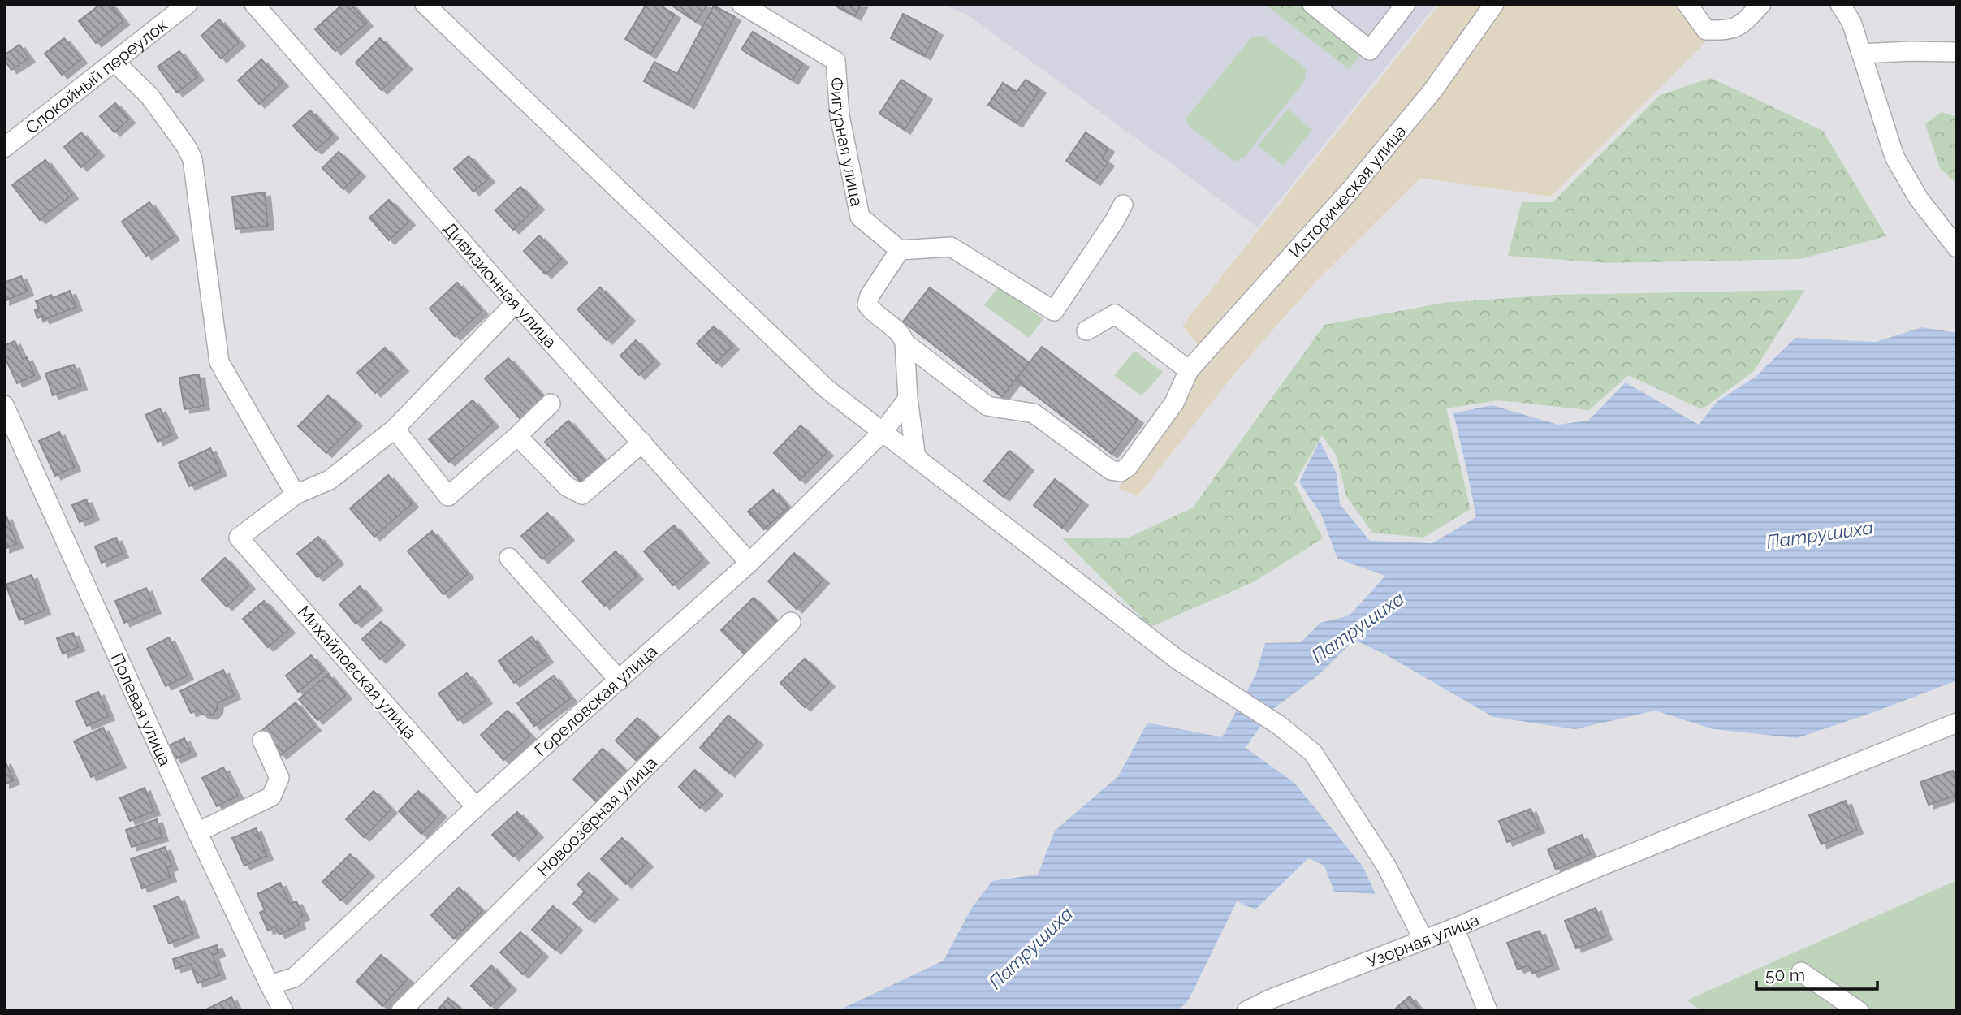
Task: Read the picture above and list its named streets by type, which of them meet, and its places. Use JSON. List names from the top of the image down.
{
  "streets": {
    "street": [
      "Спокойный переулок",
      "Фигурная улица",
      "Историческая улица",
      "Дивизионная улица",
      "Михайловская улица",
      "Гореловская улица",
      "Полевая улица",
      "Новоозёрная улица",
      "Узорная улица"
    ]
  },
  "crossings": [
    ["Дивизионная улица", "Гореловская улица"],
    ["Михайловская улица", "Гореловская улица"],
    ["Гореловская улица", "Полевая улица"]
  ],
  "water": ["Патрушиха"],
  "scale_bar": "50 m"
}
